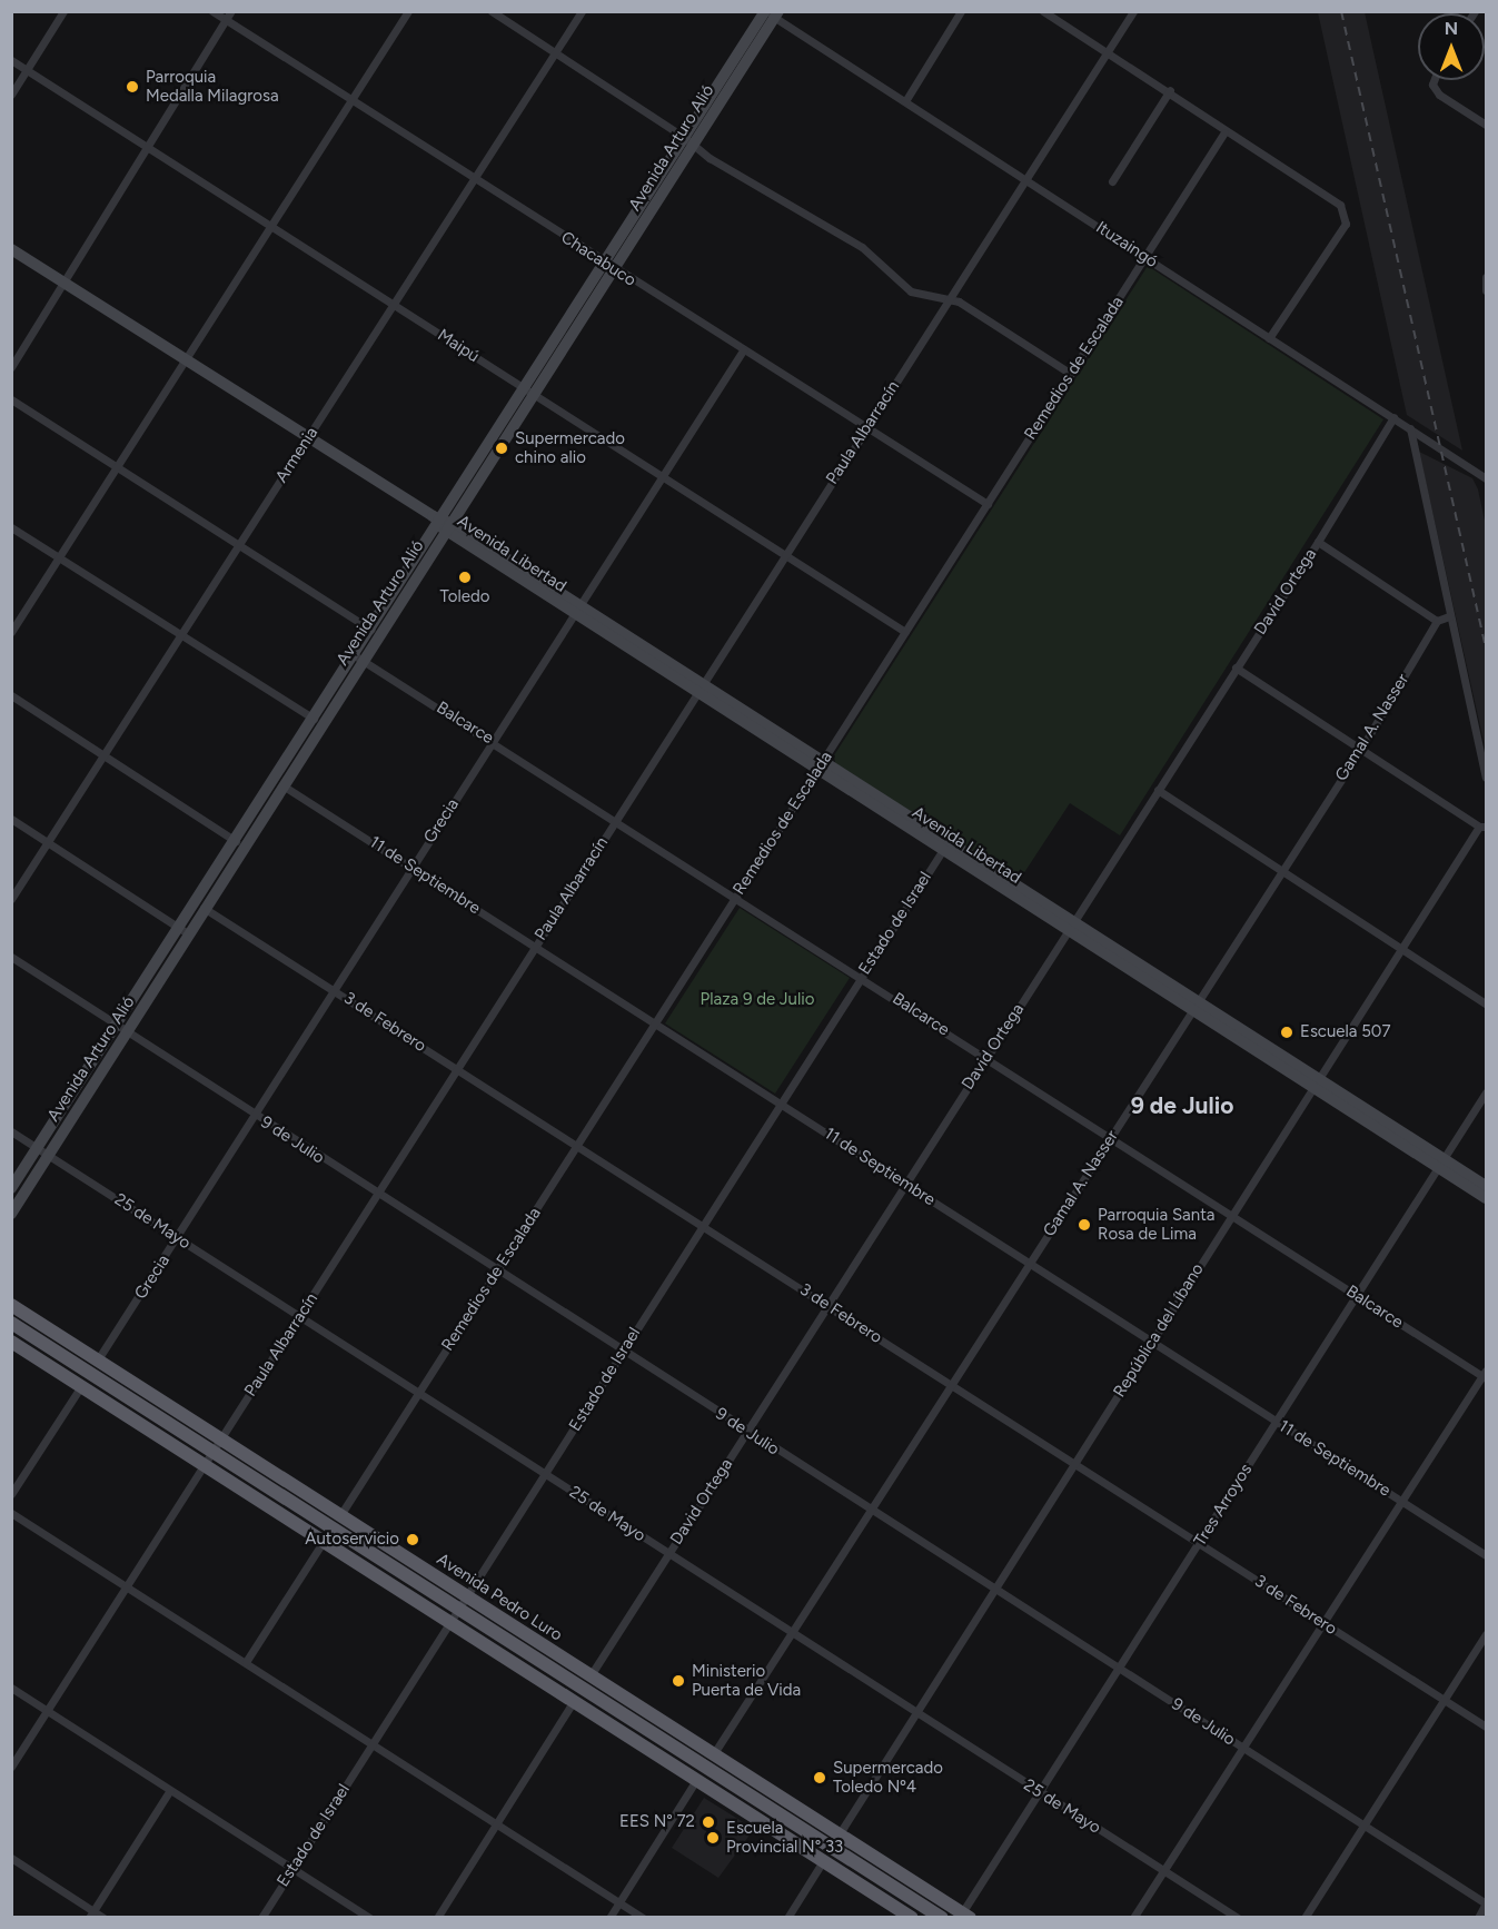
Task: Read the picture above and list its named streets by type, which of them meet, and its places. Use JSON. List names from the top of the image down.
{
  "streets": {
    "highway": ["Avenida Pedro Luro"],
    "main road": ["Avenida Arturo Alió", "Avenida Libertad"],
    "street": [
      "Ituzaingó",
      "Chacabuco",
      "Maipú",
      "Remedios de Escalada",
      "Paula Albarracín",
      "Armenia",
      "David Ortega",
      "Balcarce",
      "Gamal A. Nasser",
      "Grecia",
      "11 de Septiembre",
      "Estado de Israel",
      "3 de Febrero",
      "9 de Julio",
      "25 de Mayo",
      "República del Líbano",
      "Tres Arroyos"
    ]
  },
  "crossings": [
    ["Avenida Arturo Alió", "Ituzaingó"],
    ["Avenida Arturo Alió", "Chacabuco"],
    ["Avenida Arturo Alió", "Maipú"],
    ["Avenida Arturo Alió", "Avenida Libertad"],
    ["Avenida Arturo Alió", "Balcarce"],
    ["Avenida Arturo Alió", "11 de Septiembre"],
    ["Avenida Arturo Alió", "3 de Febrero"],
    ["Avenida Arturo Alió", "9 de Julio"],
    ["Avenida Arturo Alió", "25 de Mayo"],
    ["Ituzaingó", "Remedios de Escalada"],
    ["Ituzaingó", "Paula Albarracín"],
    ["Ituzaingó", "David Ortega"],
    ["Chacabuco", "Remedios de Escalada"],
    ["Chacabuco", "Paula Albarracín"],
    ["Chacabuco", "Armenia"],
    ["Chacabuco", "Grecia"],
    ["Maipú", "Remedios de Escalada"],
    ["Maipú", "Paula Albarracín"],
    ["Maipú", "Armenia"],
    ["Maipú", "Grecia"],
    ["Remedios de Escalada", "Avenida Libertad"],
    ["Remedios de Escalada", "Balcarce"],
    ["Remedios de Escalada", "11 de Septiembre"],
    ["Remedios de Escalada", "3 de Febrero"],
    ["Remedios de Escalada", "9 de Julio"],
    ["Remedios de Escalada", "25 de Mayo"],
    ["Remedios de Escalada", "Avenida Pedro Luro"],
    ["Paula Albarracín", "Avenida Libertad"],
    ["Paula Albarracín", "Balcarce"],
    ["Paula Albarracín", "11 de Septiembre"],
    ["Paula Albarracín", "3 de Febrero"],
    ["Paula Albarracín", "9 de Julio"],
    ["Paula Albarracín", "25 de Mayo"],
    ["Paula Albarracín", "Avenida Pedro Luro"],
    ["Armenia", "Avenida Libertad"],
    ["Avenida Libertad", "David Ortega"],
    ["Avenida Libertad", "Gamal A. Nasser"],
    ["Avenida Libertad", "Grecia"],
    ["Avenida Libertad", "Estado de Israel"],
    ["Avenida Libertad", "República del Líbano"],
    ["Avenida Libertad", "Tres Arroyos"],
    ["David Ortega", "Balcarce"],
    ["David Ortega", "11 de Septiembre"],
    ["David Ortega", "3 de Febrero"],
    ["David Ortega", "9 de Julio"],
    ["David Ortega", "25 de Mayo"],
    ["David Ortega", "Avenida Pedro Luro"],
    ["Balcarce", "Gamal A. Nasser"],
    ["Balcarce", "Grecia"],
    ["Balcarce", "Estado de Israel"],
    ["Balcarce", "República del Líbano"],
    ["Balcarce", "Tres Arroyos"],
    ["Gamal A. Nasser", "11 de Septiembre"],
    ["Gamal A. Nasser", "3 de Febrero"],
    ["Gamal A. Nasser", "9 de Julio"],
    ["Gamal A. Nasser", "25 de Mayo"],
    ["Gamal A. Nasser", "Avenida Pedro Luro"],
    ["Grecia", "11 de Septiembre"],
    ["Grecia", "3 de Febrero"],
    ["Grecia", "9 de Julio"],
    ["Grecia", "25 de Mayo"],
    ["Grecia", "Avenida Pedro Luro"],
    ["11 de Septiembre", "Estado de Israel"],
    ["11 de Septiembre", "República del Líbano"],
    ["11 de Septiembre", "Tres Arroyos"],
    ["Estado de Israel", "3 de Febrero"],
    ["Estado de Israel", "9 de Julio"],
    ["Estado de Israel", "25 de Mayo"],
    ["Estado de Israel", "Avenida Pedro Luro"],
    ["3 de Febrero", "República del Líbano"],
    ["3 de Febrero", "Tres Arroyos"],
    ["9 de Julio", "República del Líbano"],
    ["9 de Julio", "Tres Arroyos"],
    ["25 de Mayo", "República del Líbano"],
    ["25 de Mayo", "Tres Arroyos"],
    ["República del Líbano", "Avenida Pedro Luro"],
    ["Tres Arroyos", "Avenida Pedro Luro"]
  ],
  "districts": ["9 de Julio"],
  "parks": ["Plaza 9 de Julio"],
  "places": [
    "Parroquia Medalla Milagrosa",
    "Supermercado chino alio",
    "Toledo",
    "Escuela 507",
    "Parroquia Santa Rosa de Lima",
    "Autoservicio",
    "Ministerio Puerta de Vida",
    "Supermercado Toledo Nº4",
    "EES N° 72",
    "Escuela Provincial N° 33"
  ],
  "north": "top"
}
